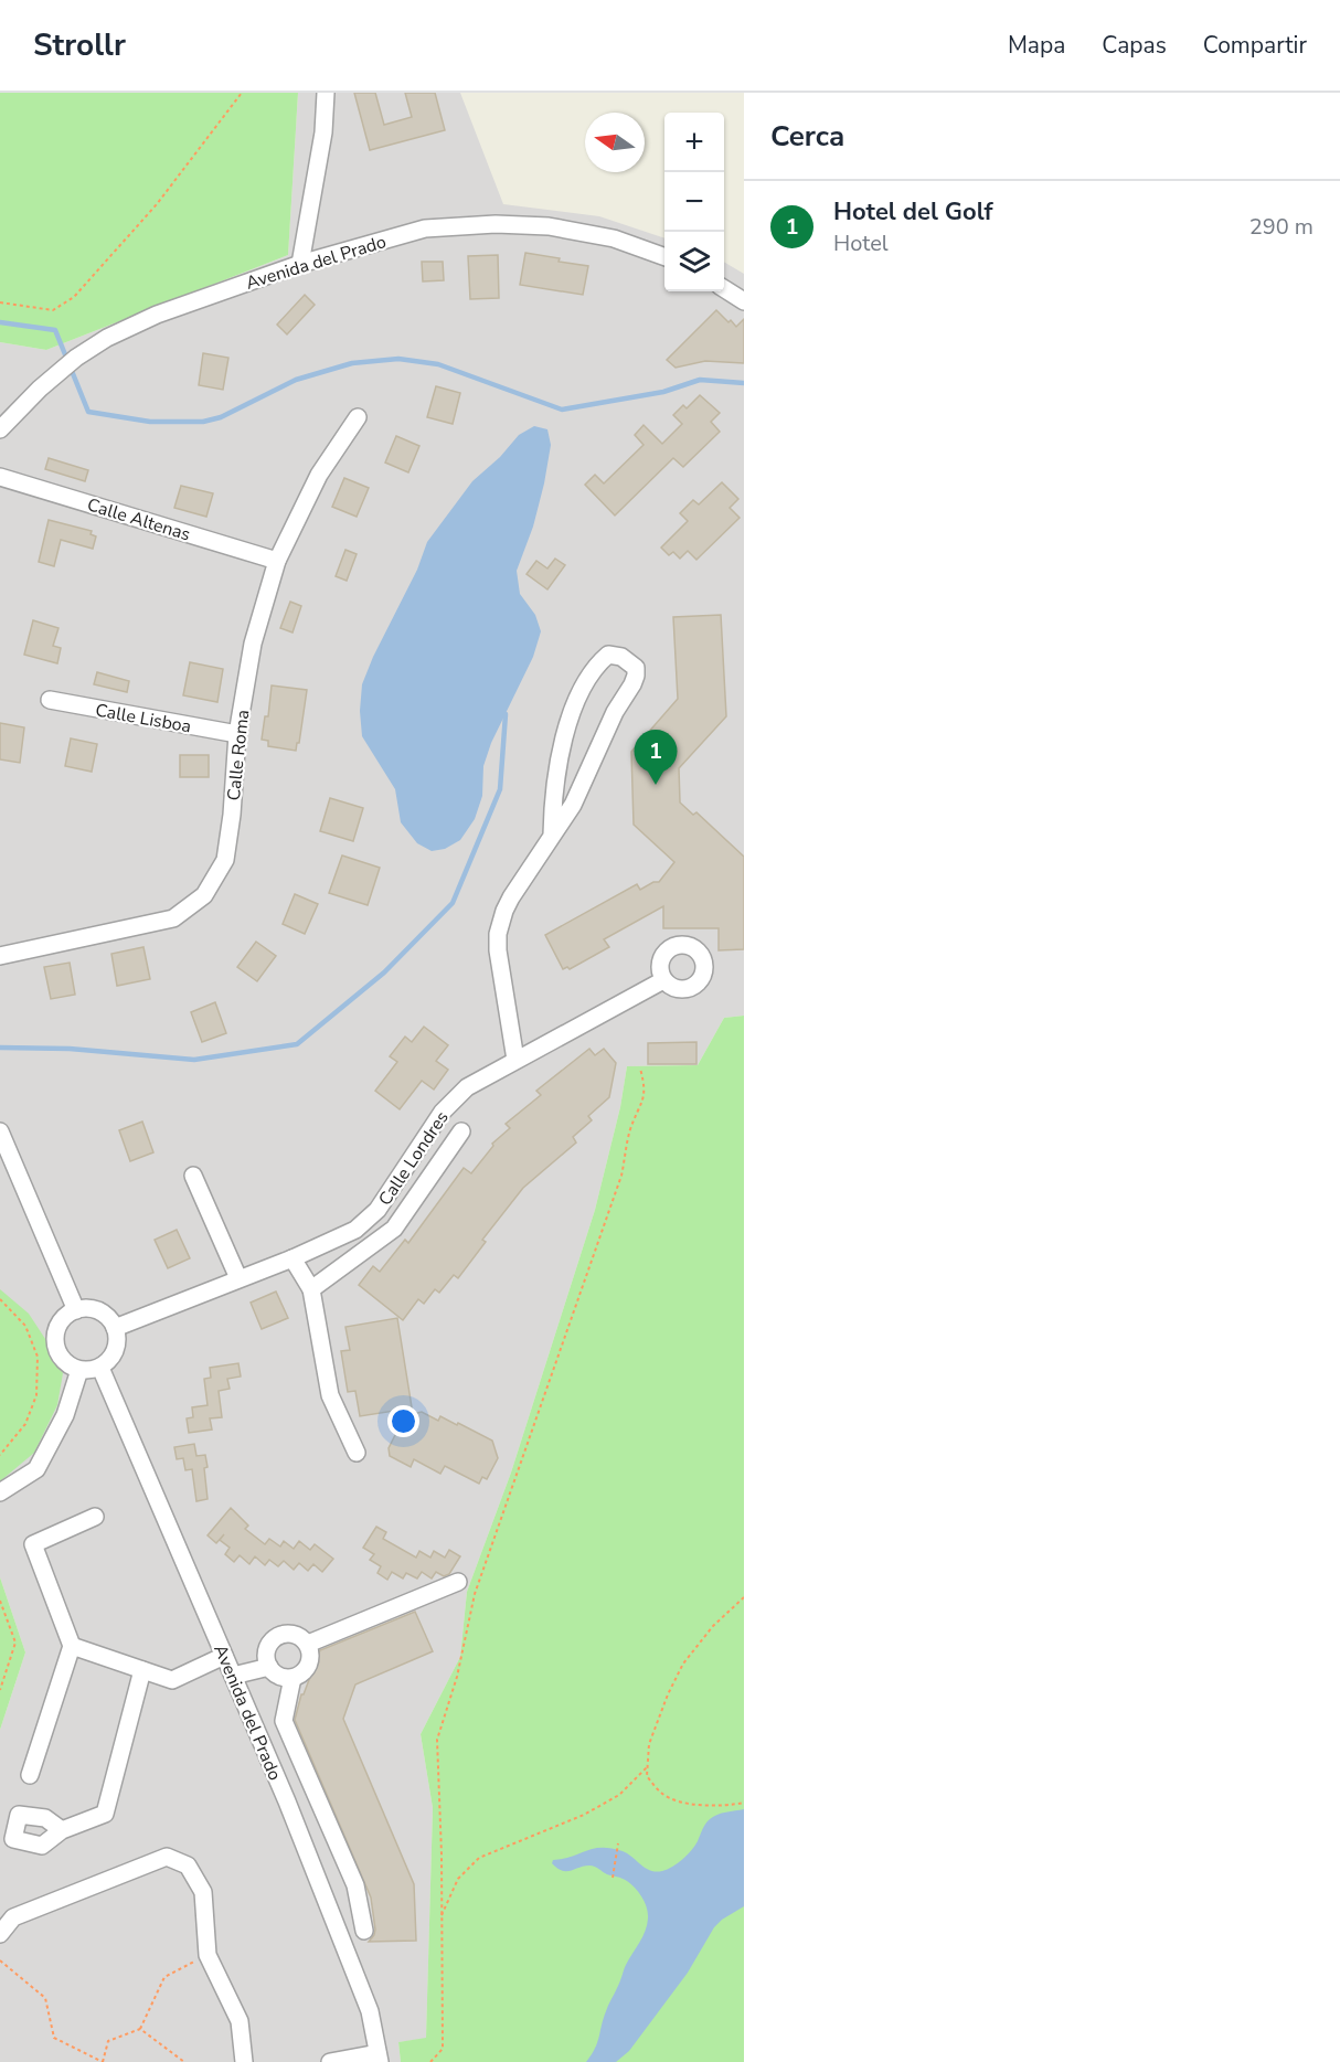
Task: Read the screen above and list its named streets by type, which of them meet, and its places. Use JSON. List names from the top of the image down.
{
  "streets": {
    "street": [
      "Avenida del Prado",
      "Calle Altenas",
      "Calle Lisboa",
      "Calle Roma",
      "Calle Londres"
    ]
  },
  "crossings": [
    ["Avenida del Prado", "Calle Londres"],
    ["Calle Altenas", "Calle Roma"],
    ["Calle Lisboa", "Calle Roma"]
  ],
  "north": "left",
  "page": {
    "header": "Strollr",
    "nav": ["Mapa", "Capas", "Compartir"],
    "heading": "Cerca",
    "map_buttons": ["+", "−"],
    "list": [
      {
        "mark": "1",
        "name": "Hotel del Golf",
        "note": "Hotel",
        "value": "290 m"
      }
    ],
    "pins": "1"
  }
}
